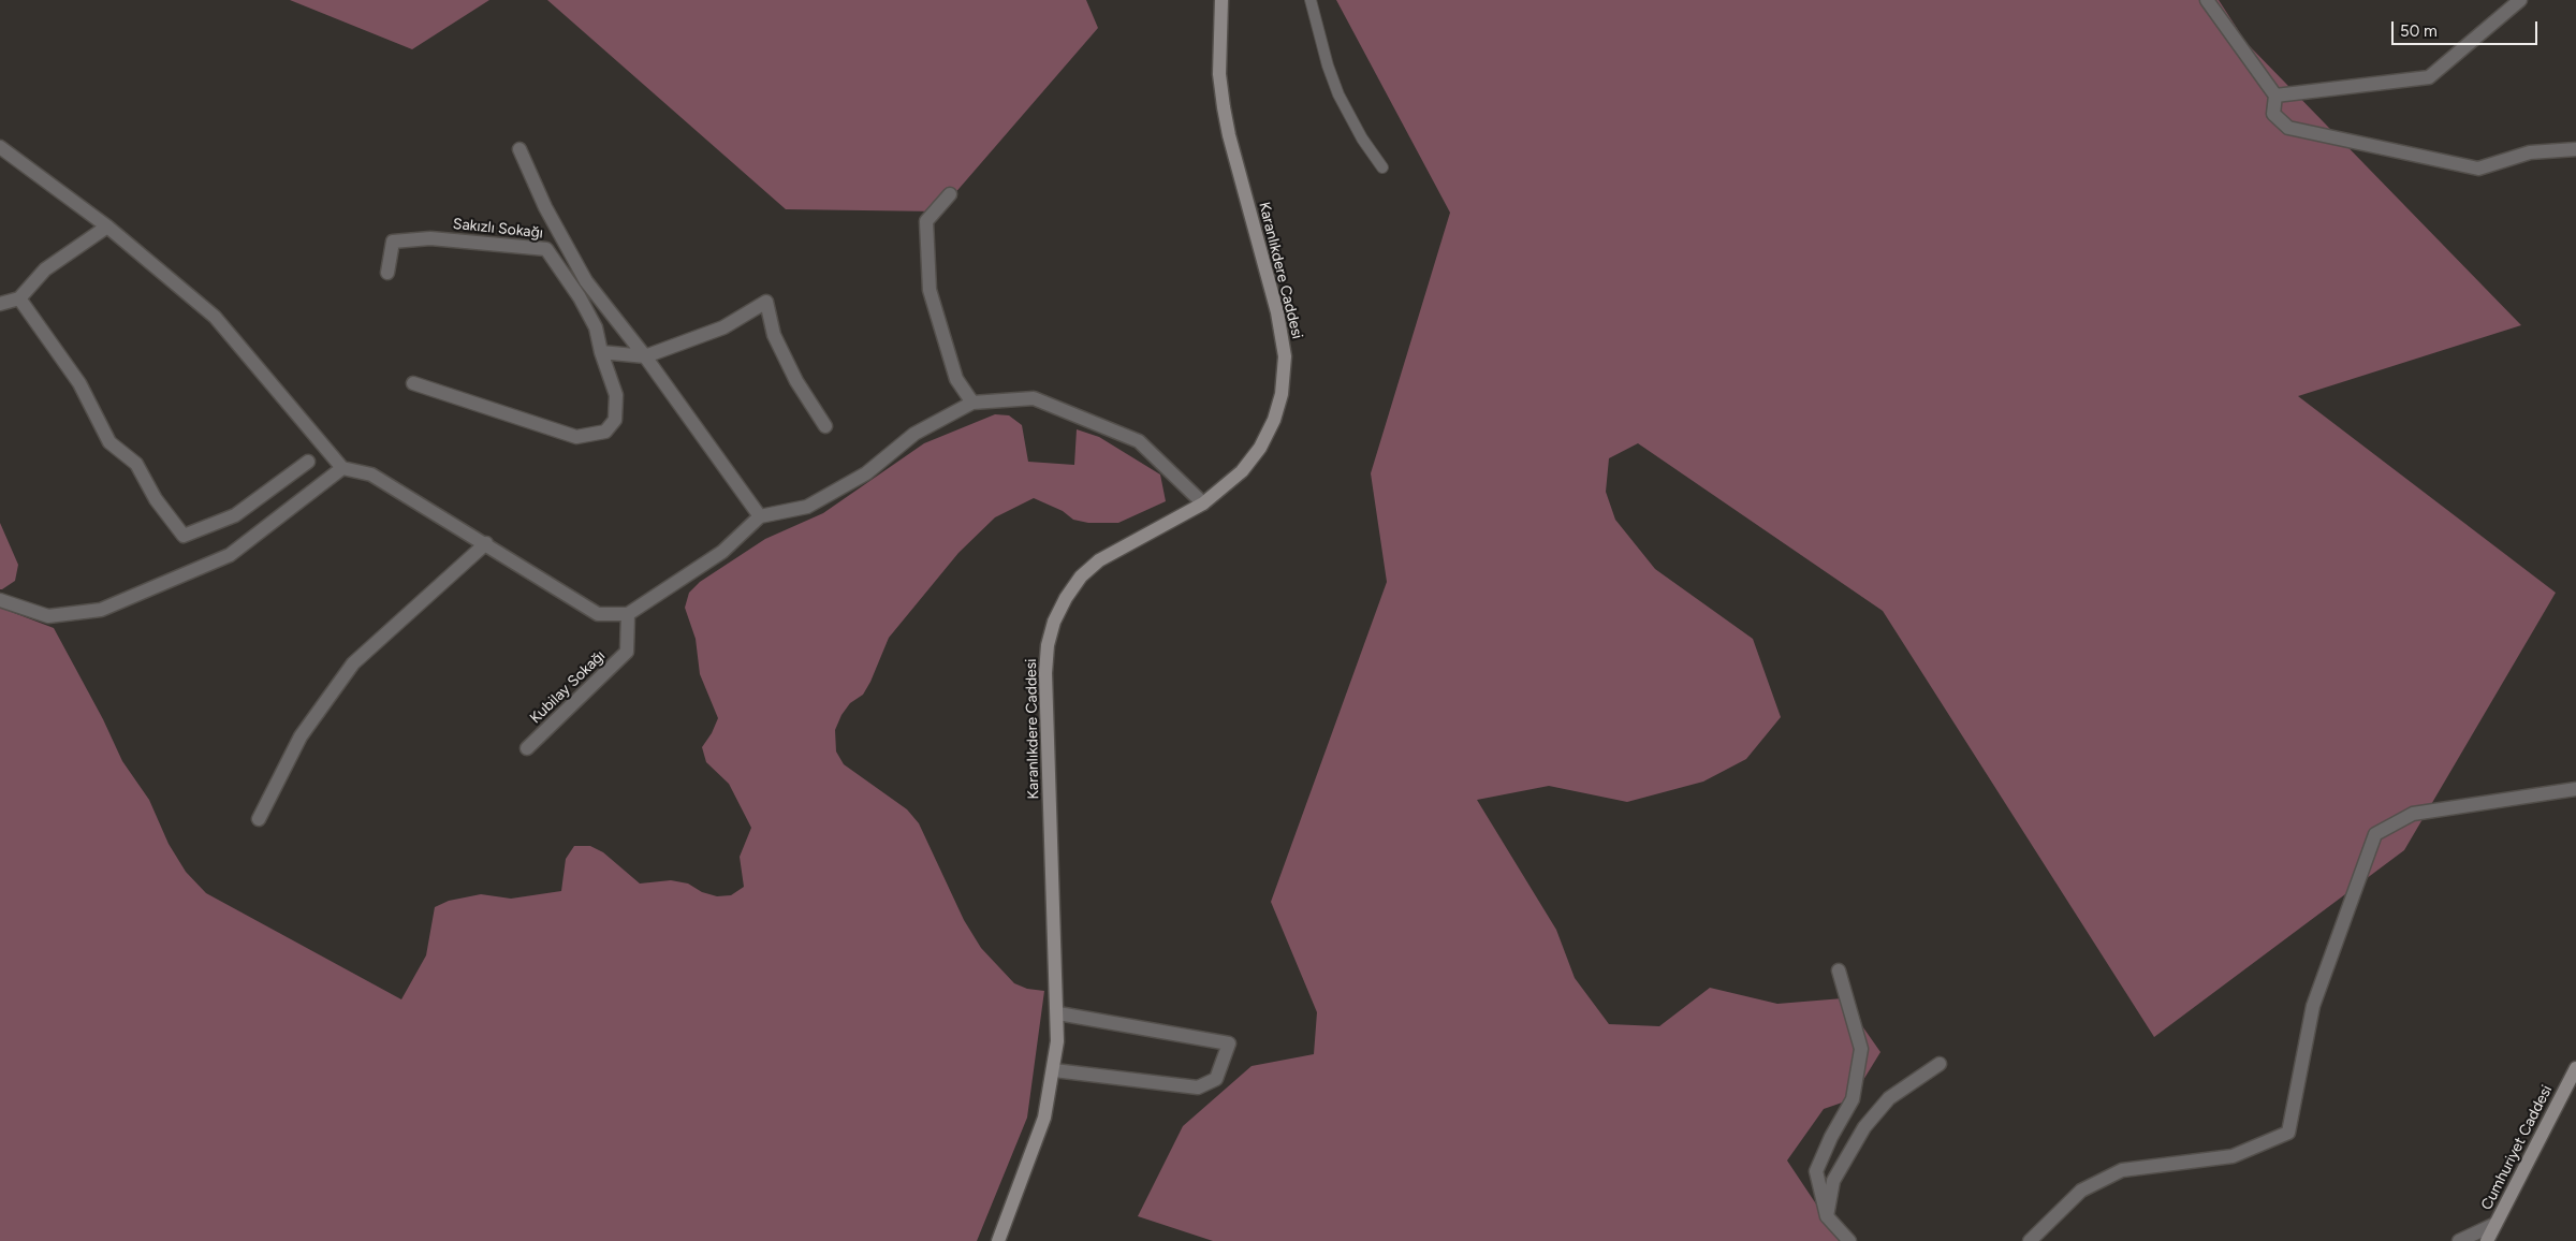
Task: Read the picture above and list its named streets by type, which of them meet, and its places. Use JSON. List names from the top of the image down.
{
  "streets": {
    "main road": ["Karanlıkdere Caddesi", "Cumhuriyet Caddesi"],
    "street": ["Sakızlı Sokağı", "Kubilay Sokağı"]
  },
  "scale_bar": "50 m"
}
